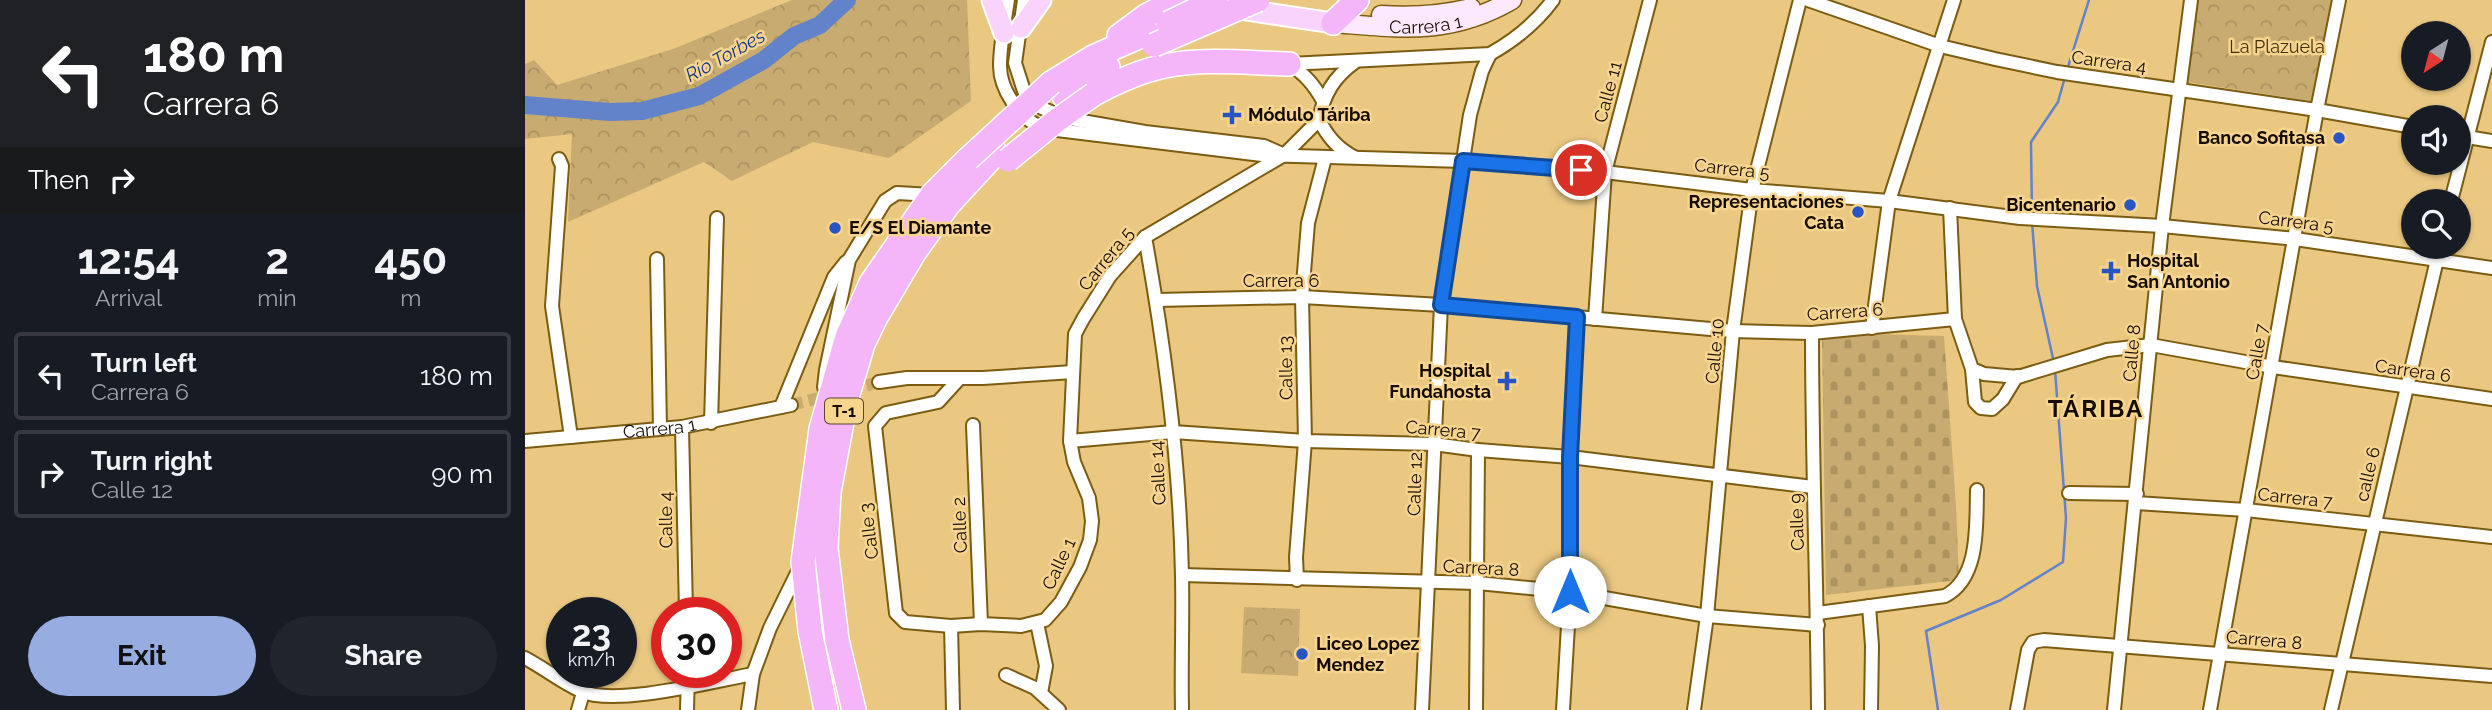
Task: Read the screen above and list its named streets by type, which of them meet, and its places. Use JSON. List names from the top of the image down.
{
  "streets": {
    "highway": ["T-1"],
    "main road": ["Carrera 1"],
    "street": [
      "Carrera 4",
      "Calle 11",
      "Carrera 5",
      "Carrera 6",
      "Calle 10",
      "Calle 7",
      "Calle 8",
      "Calle 13",
      "Carrera 7",
      "Calle 14",
      "calle 6",
      "Calle 12",
      "Calle 4",
      "Calle 9",
      "Calle 2",
      "Calle 3",
      "Calle 1",
      "Carrera 8"
    ]
  },
  "crossings": [
    ["Carrera 1", "Calle 4"],
    ["Carrera 4", "Calle 7"],
    ["Carrera 4", "Calle 8"],
    ["Calle 11", "Carrera 5"],
    ["Calle 11", "Carrera 6"],
    ["Carrera 5", "Calle 10"],
    ["Carrera 5", "Calle 7"],
    ["Carrera 5", "Calle 8"],
    ["Carrera 5", "Calle 13"],
    ["Carrera 5", "Calle 14"],
    ["Carrera 5", "Calle 12"],
    ["Carrera 5", "Calle 1"],
    ["Carrera 6", "Calle 10"],
    ["Carrera 6", "Calle 7"],
    ["Carrera 6", "Calle 8"],
    ["Carrera 6", "Calle 13"],
    ["Carrera 6", "Calle 14"],
    ["Carrera 6", "calle 6"],
    ["Carrera 6", "Calle 12"],
    ["Carrera 6", "Calle 9"],
    ["Calle 10", "Carrera 7"],
    ["Calle 10", "Carrera 8"],
    ["Calle 7", "Carrera 7"],
    ["Calle 7", "Carrera 8"],
    ["Calle 8", "Carrera 7"],
    ["Calle 8", "Carrera 8"],
    ["Calle 13", "Carrera 7"],
    ["Calle 13", "Carrera 8"],
    ["Carrera 7", "Calle 14"],
    ["Carrera 7", "calle 6"],
    ["Carrera 7", "Calle 12"],
    ["Carrera 7", "Calle 9"],
    ["Carrera 7", "Calle 1"],
    ["Calle 14", "Carrera 8"],
    ["calle 6", "Carrera 8"],
    ["Calle 12", "Carrera 8"],
    ["Calle 9", "Carrera 8"],
    ["Calle 2", "Calle 3"]
  ],
  "districts": ["TÁRIBA"],
  "water": ["Río Torbes"],
  "parks": ["La Plazuela"],
  "places": {
    "health": ["Módulo Táriba", "Hospital San Antonio", "Hospital Fundahosta"],
    "other": [
      "Banco Sofitasa",
      "Bicentenario",
      "Representaciones Cata",
      "E/S El Diamante",
      "Liceo Lopez Mendez"
    ]
  },
  "north": "bottom left",
  "page": {
    "turn": ["180 m", "Carrera 6"],
    "then": "Then",
    "eta": [
      "12:54",
      "Arrival",
      "2",
      "min",
      "450",
      "m"
    ],
    "list": [
      {
        "name": "Turn left",
        "note": "Carrera 6",
        "value": "180 m"
      },
      {
        "name": "Turn right",
        "note": "Calle 12",
        "value": "90 m"
      }
    ],
    "speed": "23 km/h",
    "limit": "30",
    "buttons": ["Exit", "Share"]
  }
}
